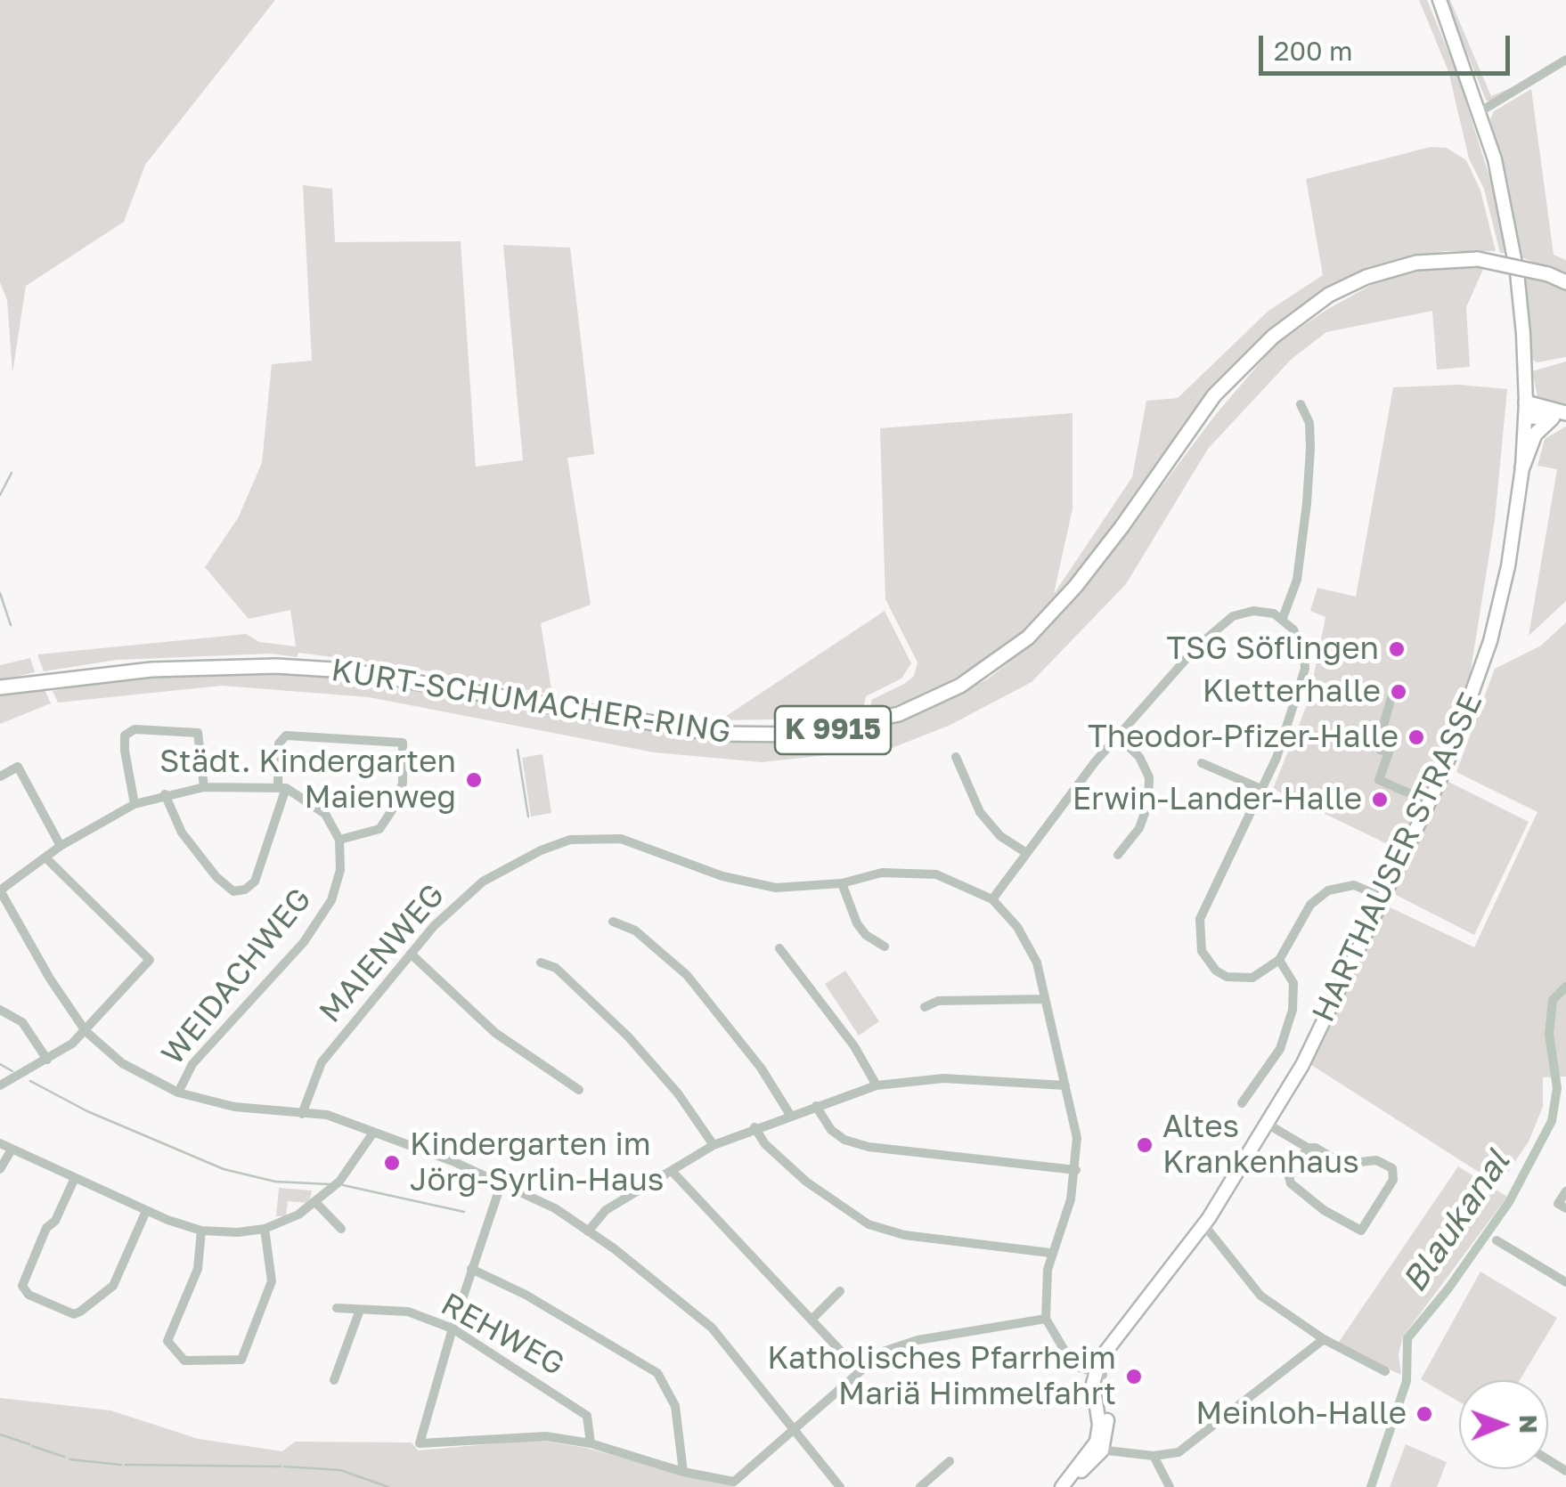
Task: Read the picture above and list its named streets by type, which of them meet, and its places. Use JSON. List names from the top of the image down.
{
  "streets": {
    "main road": ["KURT-SCHUMACHER-RING", "K 9915"],
    "street": [
      "HARTHAUSER STRASSE",
      "MAIENWEG",
      "WEIDACHWEG",
      "REHWEG"
    ]
  },
  "water": ["Blaukanal"],
  "places": [
    "TSG Söflingen",
    "Kletterhalle",
    "Theodor-Pfizer-Halle",
    "Städt. Kindergarten Maienweg",
    "Erwin-Lander-Halle",
    "Altes Krankenhaus",
    "Kindergarten im Jörg-Syrlin-Haus",
    "Katholisches Pfarrheim Mariä Himmelfahrt",
    "Meinloh-Halle"
  ],
  "scale_bar": "200 m",
  "north": "right"
}
